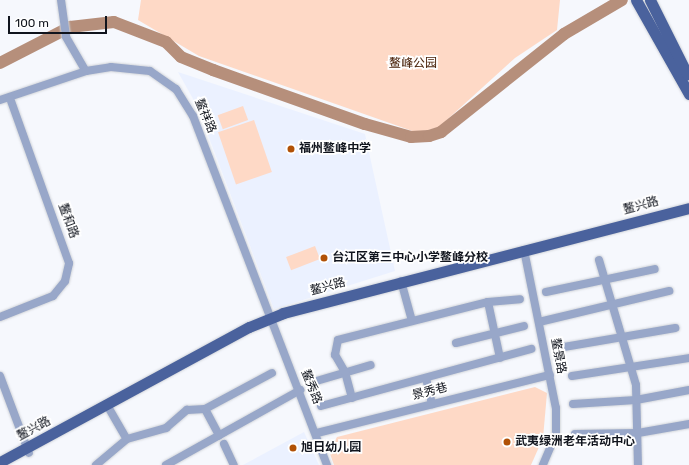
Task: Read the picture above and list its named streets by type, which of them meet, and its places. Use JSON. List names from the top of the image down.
{
  "streets": {
    "main road": ["鳌兴路"],
    "street": [
      "鳌祥路",
      "鳌和路",
      "鳌景路",
      "鳌秀路",
      "景秀巷"
    ]
  },
  "crossings": [
    ["鳌祥路", "鳌兴路"],
    ["鳌祥路", "鳌和路"],
    ["鳌祥路", "鳌秀路"],
    ["鳌兴路", "鳌景路"],
    ["鳌兴路", "鳌秀路"],
    ["鳌景路", "景秀巷"],
    ["鳌秀路", "景秀巷"]
  ],
  "parks": ["鳌峰公园"],
  "places": [
    "福州鳌峰中学",
    "台江区第三中心小学鳌峰分校",
    "武夷绿洲老年活动中心",
    "旭日幼儿园"
  ],
  "scale_bar": "100 m"
}
